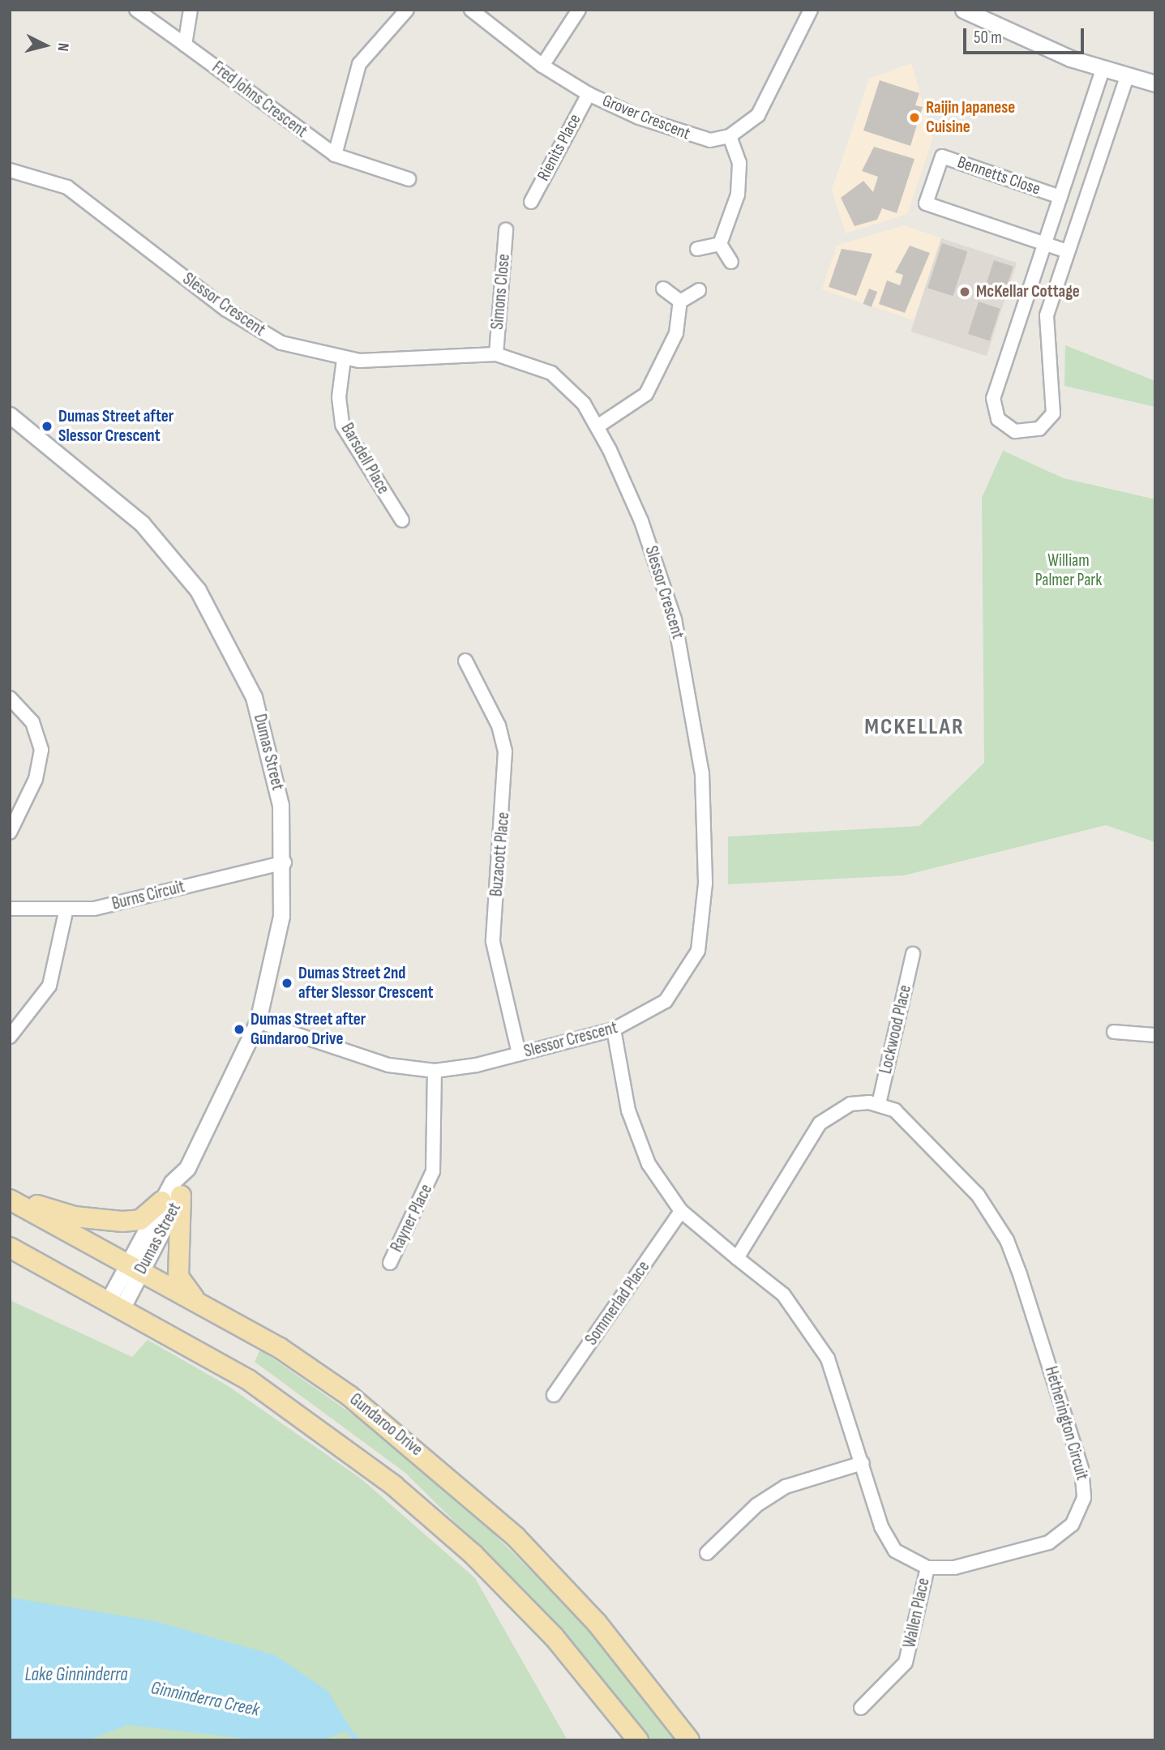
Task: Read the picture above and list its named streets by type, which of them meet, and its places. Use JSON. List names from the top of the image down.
{
  "streets": {
    "main road": ["Gundaroo Drive"],
    "street": [
      "Fred Johns Crescent",
      "Grover Crescent",
      "Rienits Place",
      "Bennetts Close",
      "Simons Close",
      "Slessor Crescent",
      "Barsdell Place",
      "Dumas Street",
      "Buzacott Place",
      "Burns Circuit",
      "Lockwood Place",
      "Rayner Place",
      "Sommerlad Place",
      "Hetherington Circuit",
      "Wallen Place"
    ]
  },
  "crossings": [
    ["Grover Crescent", "Rienits Place"],
    ["Simons Close", "Slessor Crescent"],
    ["Slessor Crescent", "Barsdell Place"],
    ["Slessor Crescent", "Dumas Street"],
    ["Slessor Crescent", "Buzacott Place"],
    ["Slessor Crescent", "Rayner Place"],
    ["Slessor Crescent", "Hetherington Circuit"],
    ["Dumas Street", "Burns Circuit"],
    ["Dumas Street", "Gundaroo Drive"],
    ["Lockwood Place", "Hetherington Circuit"],
    ["Sommerlad Place", "Hetherington Circuit"],
    ["Hetherington Circuit", "Wallen Place"]
  ],
  "districts": ["MCKELLAR"],
  "water": ["Lake Ginninderra", "Ginninderra Creek"],
  "parks": ["William Palmer Park"],
  "places": [
    "Raijin Japanese Cuisine",
    "McKellar Cottage",
    "Dumas Street after Slessor Crescent",
    "Dumas Street 2nd after Slessor Crescent",
    "Dumas Street after Gundaroo Drive"
  ],
  "scale_bar": "50 m",
  "north": "right"
}
